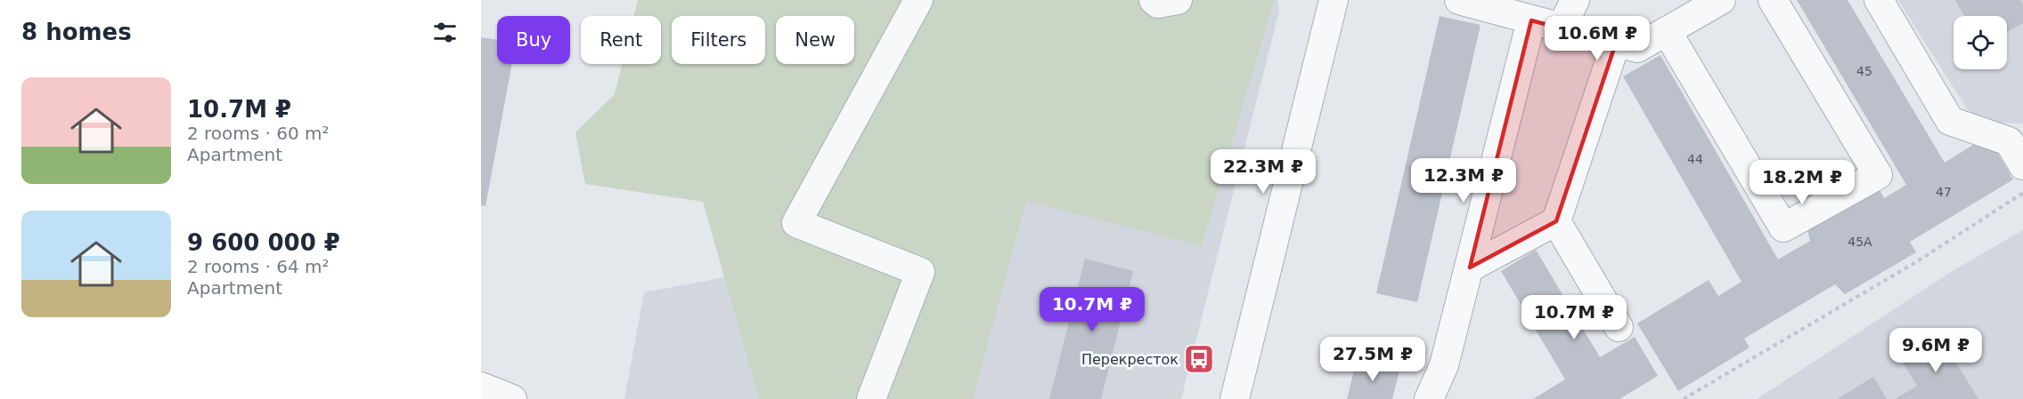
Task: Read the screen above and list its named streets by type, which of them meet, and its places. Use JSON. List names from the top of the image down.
{
  "places": {
    "bus stop": ["Перекресток"]
  },
  "house_numbers": [
    "45",
    "44",
    "47",
    "45А"
  ],
  "page": {
    "heading": "8 homes",
    "price": [
      "10.6M ₽",
      "22.3M ₽",
      "12.3M ₽",
      "18.2M ₽",
      "10.7M ₽",
      "10.7M ₽",
      "9.6M ₽",
      "27.5M ₽"
    ],
    "chip": [
      "Buy",
      "Rent",
      "Filters",
      "New"
    ],
    "list": [
      {
        "name": "10.7M ₽",
        "note": "2 rooms · 60 m² · Apartment"
      },
      {
        "name": "9 600 000 ₽",
        "note": "2 rooms · 64 m² · Apartment"
      }
    ]
  }
}
